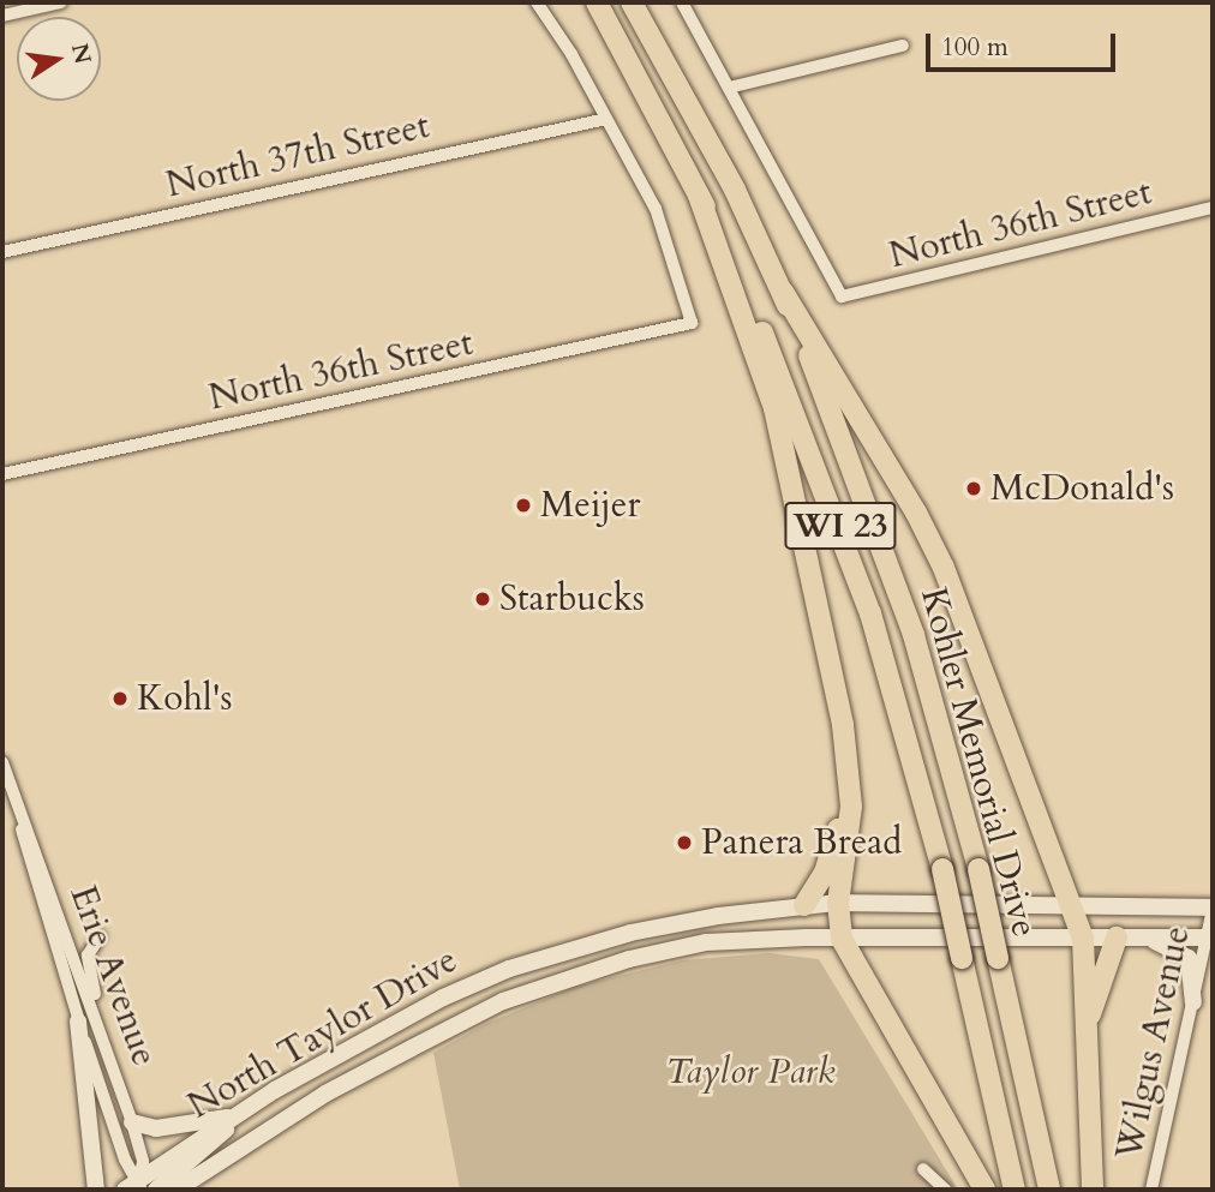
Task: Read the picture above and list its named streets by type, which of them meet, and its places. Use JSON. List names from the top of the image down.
{
  "streets": {
    "highway": ["WI 23", "Kohler Memorial Drive"],
    "main road": ["North Taylor Drive"],
    "street": [
      "North 37th Street",
      "North 36th Street",
      "Erie Avenue",
      "Wilgus Avenue"
    ]
  },
  "crossings": [
    ["North 37th Street", "North 36th Street"],
    ["Erie Avenue", "North Taylor Drive"],
    ["North Taylor Drive", "Wilgus Avenue"]
  ],
  "parks": ["Taylor Park"],
  "places": [
    "McDonald's",
    "Meijer",
    "Starbucks",
    "Kohl's",
    "Panera Bread"
  ],
  "scale_bar": "100 m",
  "north": "right"
}
